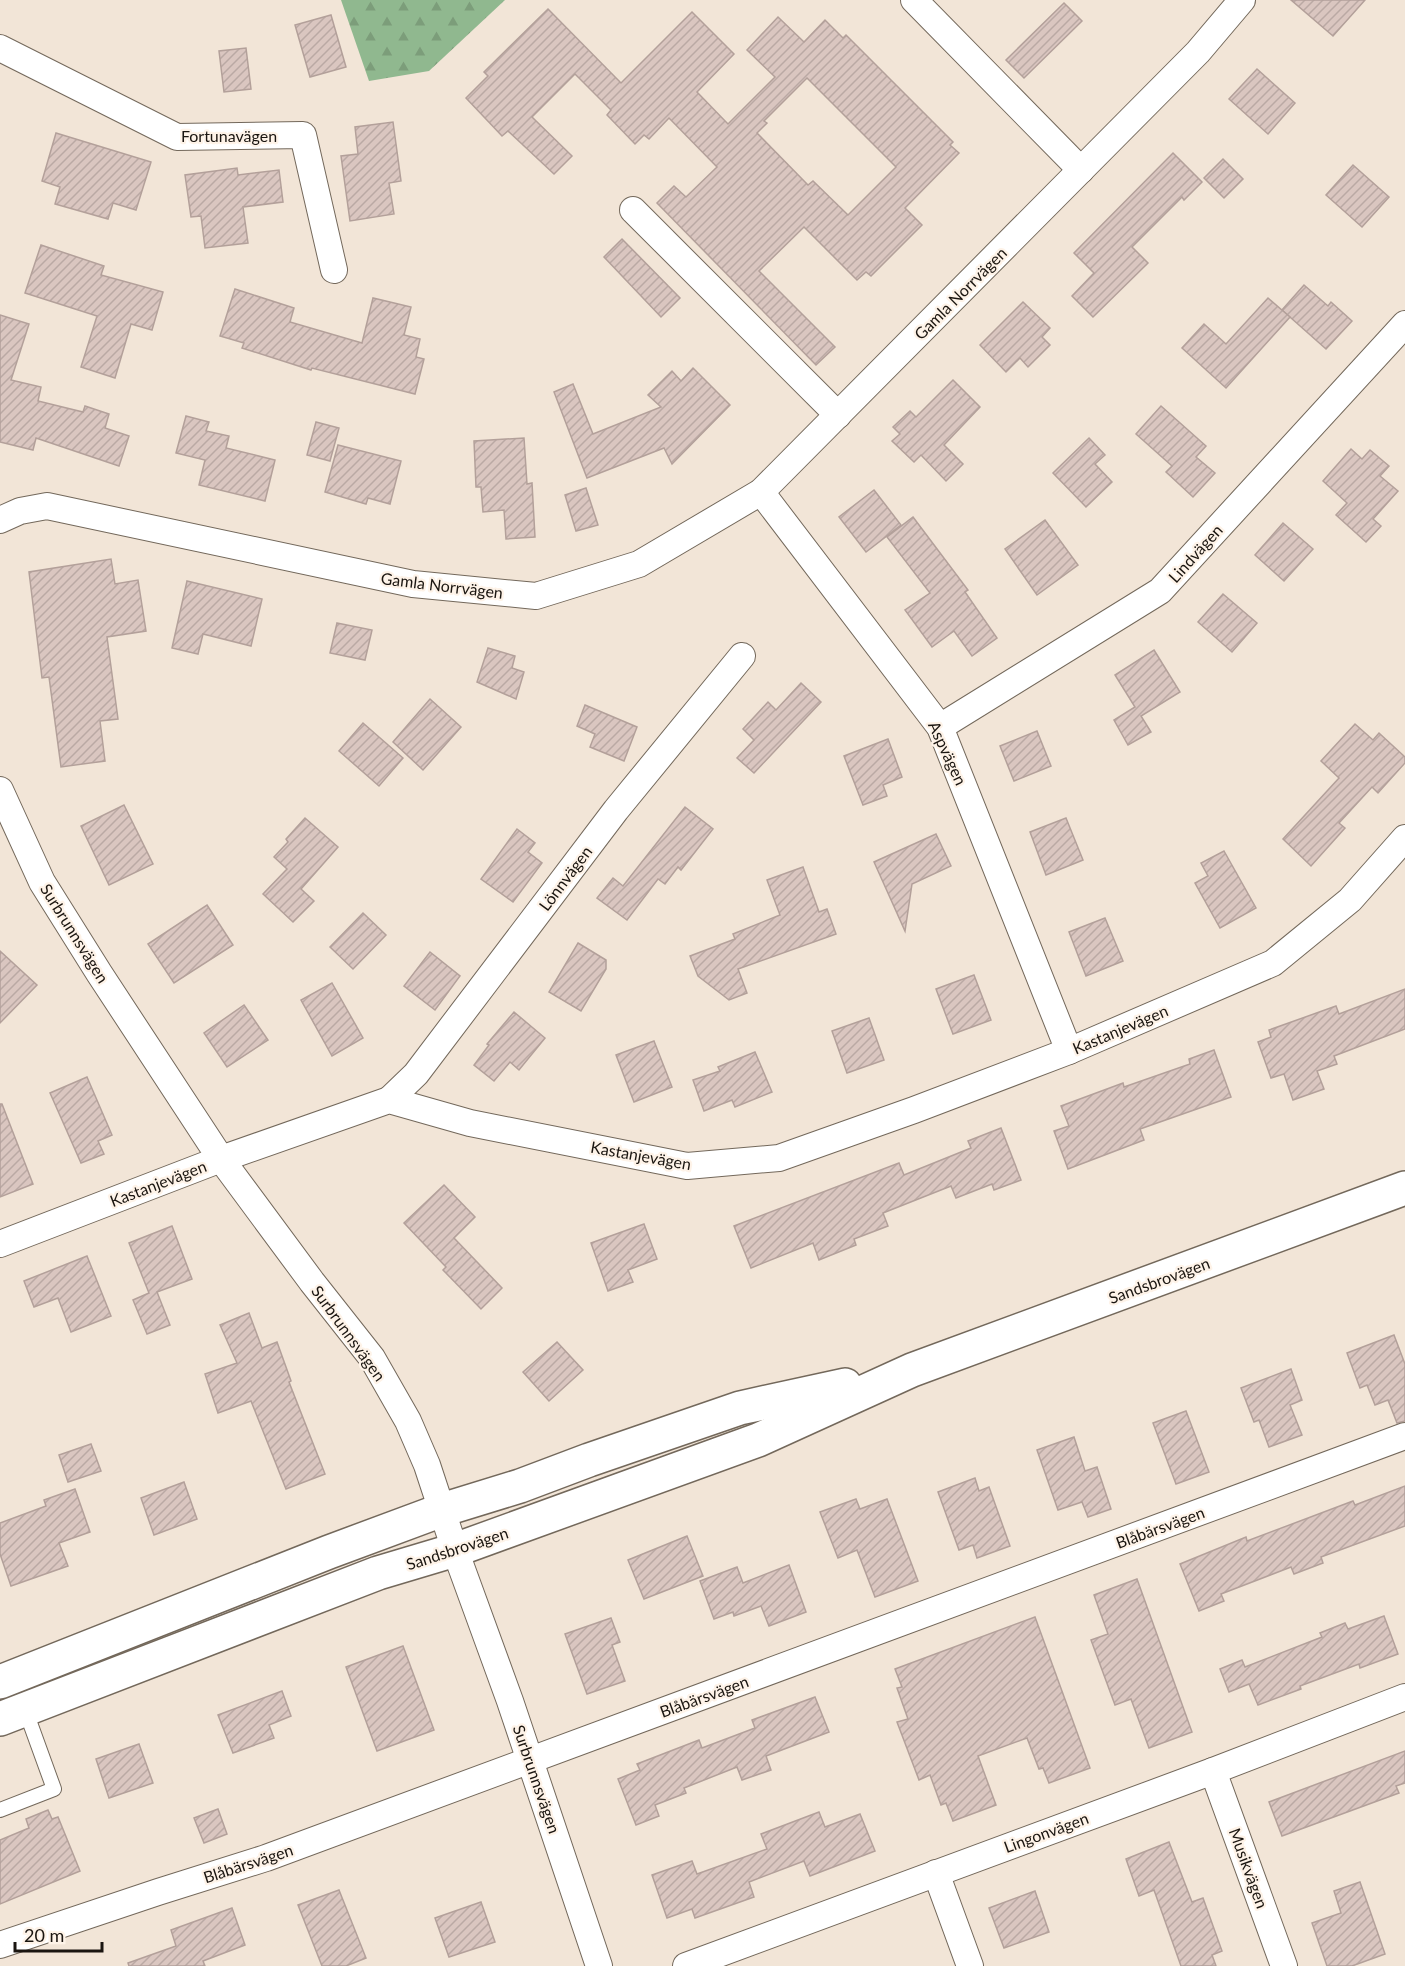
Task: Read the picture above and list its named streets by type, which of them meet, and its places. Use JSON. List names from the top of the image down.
{
  "streets": {
    "main road": ["Sandsbrovägen"],
    "street": [
      "Fortunavägen",
      "Gamla Norrvägen",
      "Lindvägen",
      "Aspvägen",
      "Lönnvägen",
      "Surbrunnsvägen",
      "Kastanjevägen",
      "Blåbärsvägen",
      "Lingonvägen",
      "Musikvägen"
    ]
  },
  "crossings": [
    ["Gamla Norrvägen", "Aspvägen"],
    ["Lindvägen", "Aspvägen"],
    ["Aspvägen", "Kastanjevägen"],
    ["Lönnvägen", "Kastanjevägen"],
    ["Surbrunnsvägen", "Kastanjevägen"],
    ["Surbrunnsvägen", "Sandsbrovägen"],
    ["Surbrunnsvägen", "Blåbärsvägen"],
    ["Lingonvägen", "Musikvägen"]
  ],
  "scale_bar": "20 m"
}
